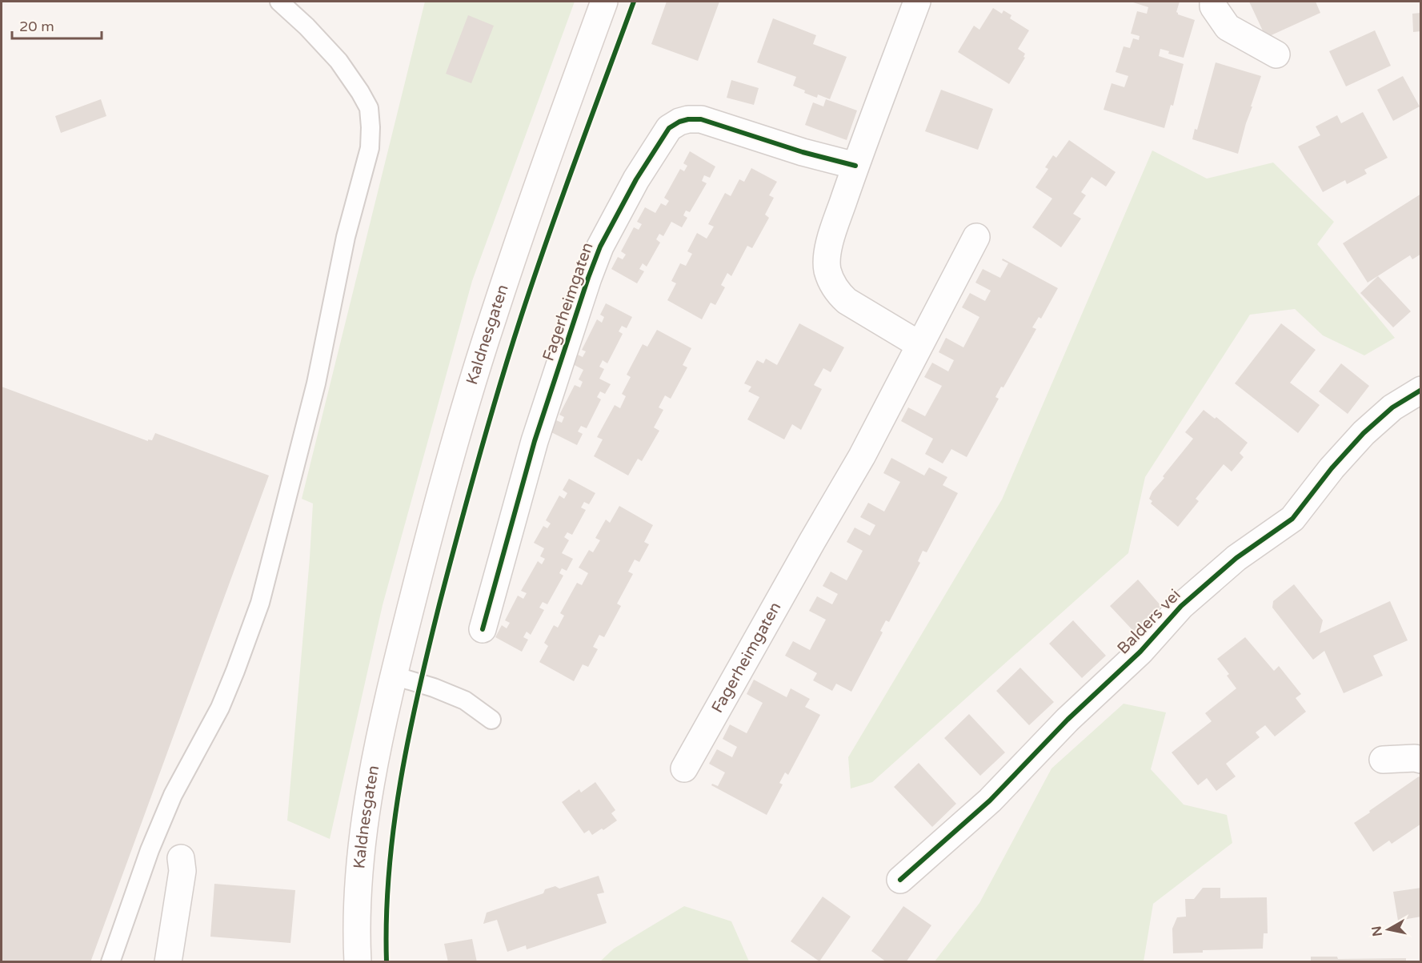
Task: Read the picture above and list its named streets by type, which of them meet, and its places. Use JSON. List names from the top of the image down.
{
  "streets": {
    "street": ["Fagerheimgaten", "Kaldnesgaten", "Balders vei"]
  },
  "scale_bar": "20 m",
  "north": "left"
}
